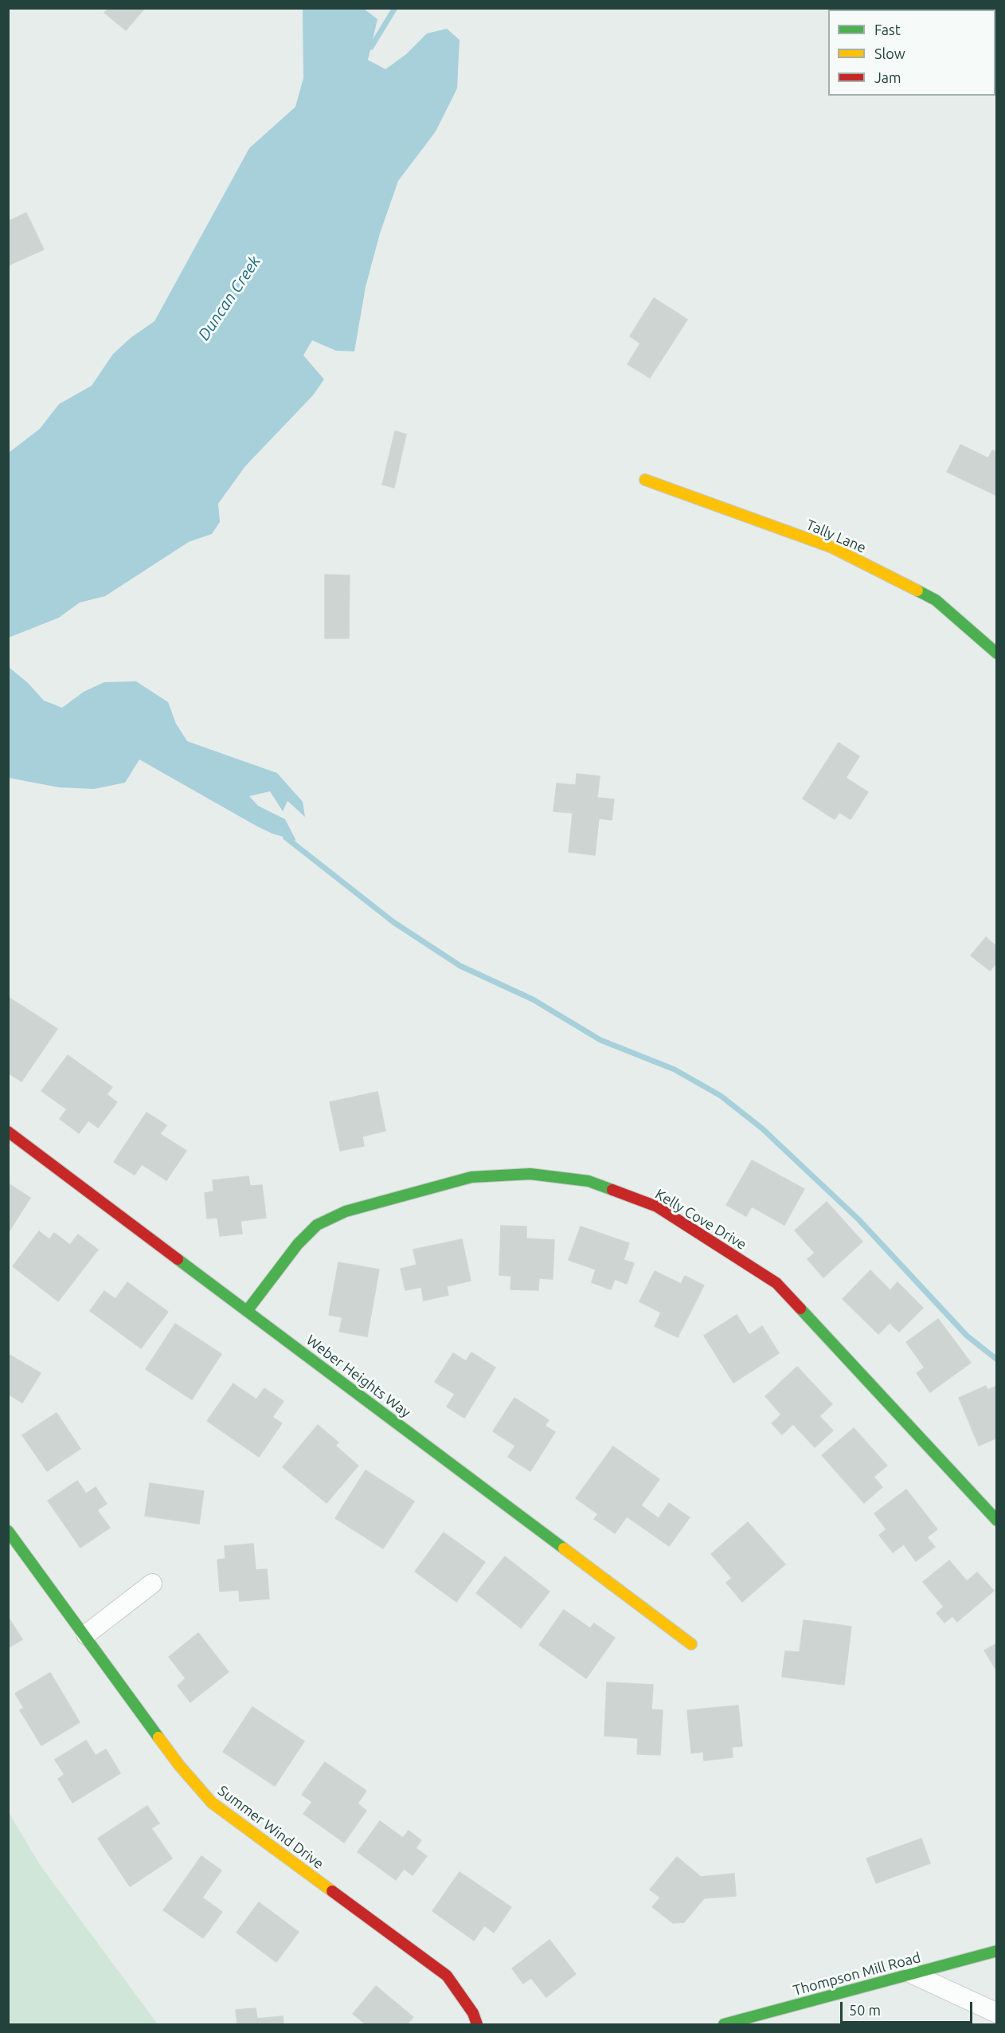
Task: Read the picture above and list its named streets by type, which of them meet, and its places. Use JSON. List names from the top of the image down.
{
  "streets": {
    "street": [
      "Tally Lane",
      "Kelly Cove Drive",
      "Weber Heights Way",
      "Summer Wind Drive",
      "Thompson Mill Road"
    ]
  },
  "crossings": [
    ["Kelly Cove Drive", "Weber Heights Way"]
  ],
  "water": ["Duncan Creek"],
  "legend": ["Fast", "Slow", "Jam"],
  "scale_bar": "50 m"
}
